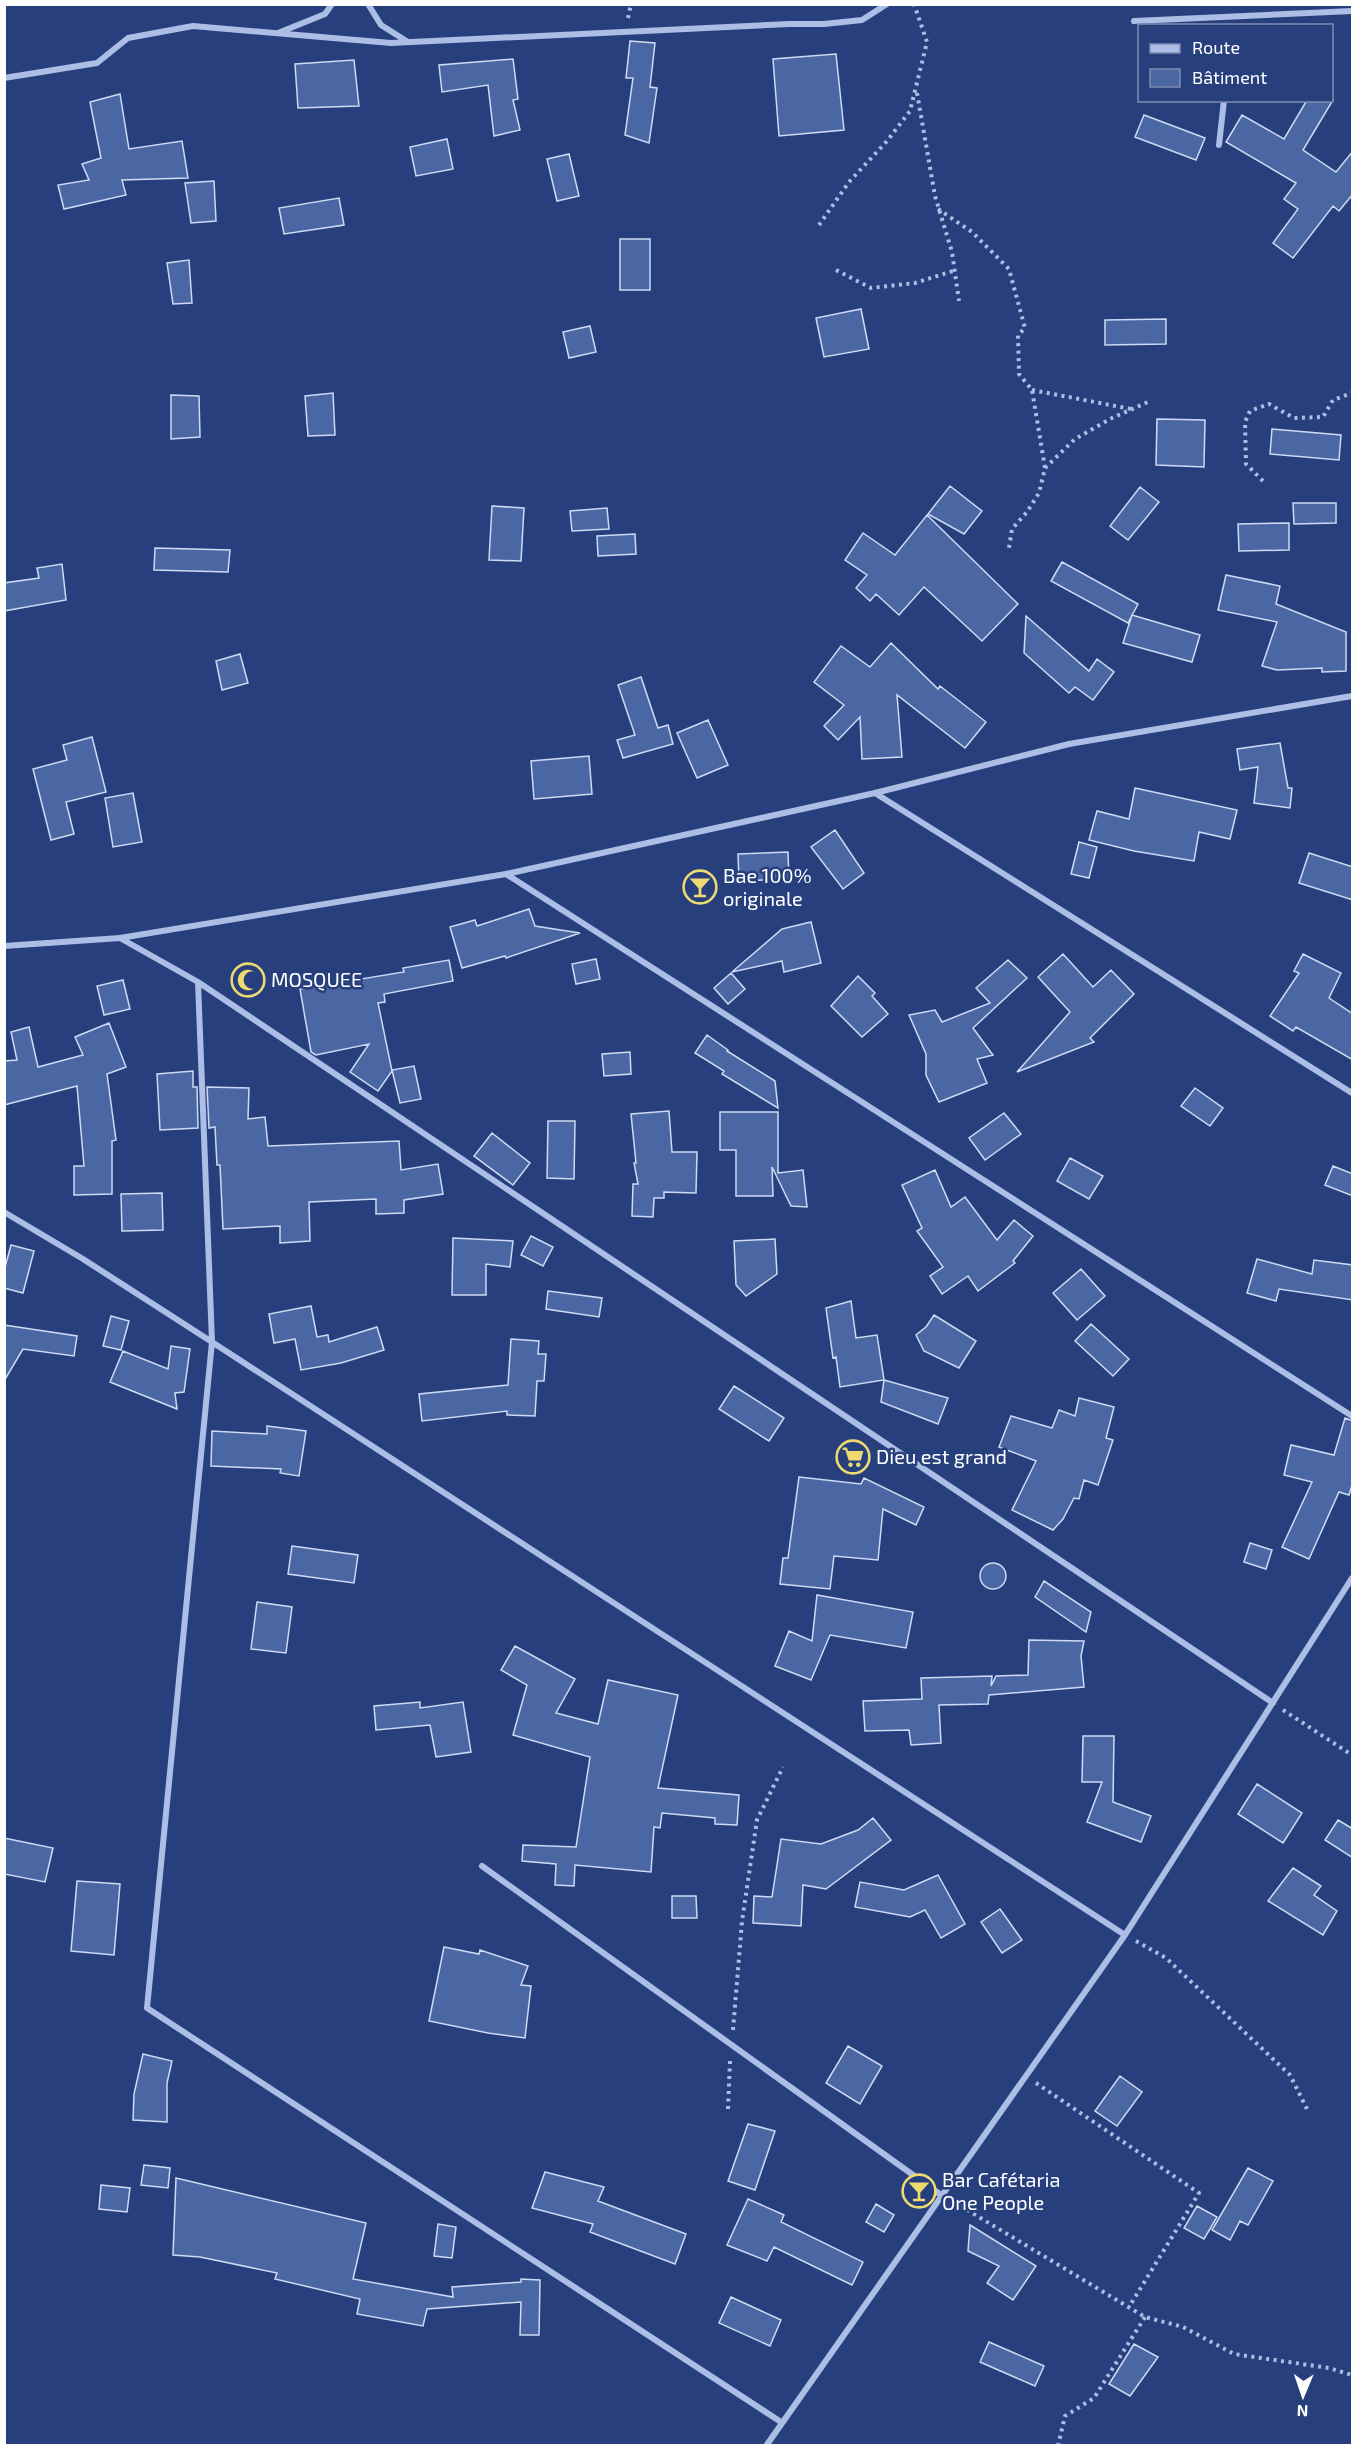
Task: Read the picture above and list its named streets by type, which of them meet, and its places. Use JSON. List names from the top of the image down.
{
  "places": {
    "bar": ["Bae 100% originale", "Bar Cafétaria One People"],
    "mosque": ["MOSQUEE"],
    "supermarket": ["Dieu est grand"]
  },
  "legend": ["Route", "Bâtiment"],
  "north": "bottom"
}
